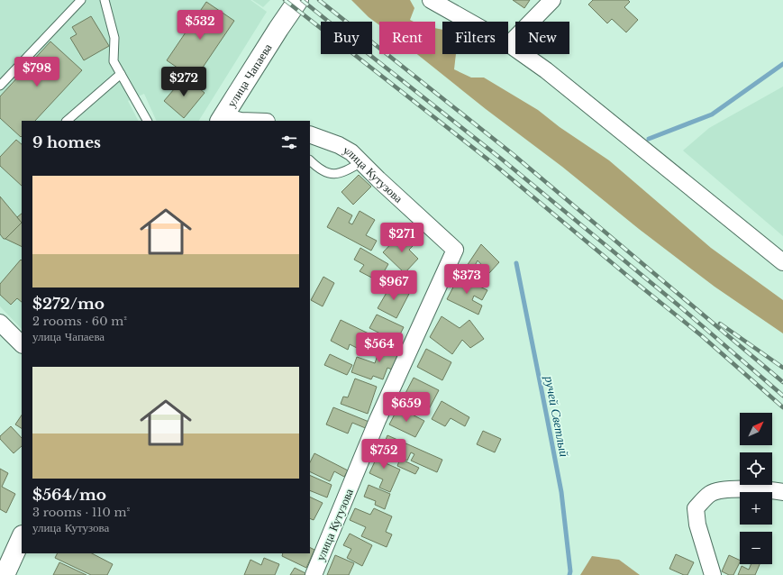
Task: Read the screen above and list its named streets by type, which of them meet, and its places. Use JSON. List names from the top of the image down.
{
  "streets": {
    "street": ["улица Чапаева", "улица Кутузова"]
  },
  "water": ["ручей Светлый"],
  "north": "top right",
  "page": {
    "price": [
      "$532",
      "$798",
      "$272",
      "$271",
      "$373",
      "$967",
      "$564",
      "$659",
      "$752"
    ],
    "chip": [
      "Buy",
      "Rent",
      "Filters",
      "New"
    ],
    "heading": "9 homes",
    "list": [
      {
        "name": "$272/mo",
        "note": "2 rooms · 60 m² · улица Чапаева"
      },
      {
        "name": "$564/mo",
        "note": "3 rooms · 110 m² · улица Кутузова"
      }
    ],
    "map_buttons": ["+", "−"]
  }
}
